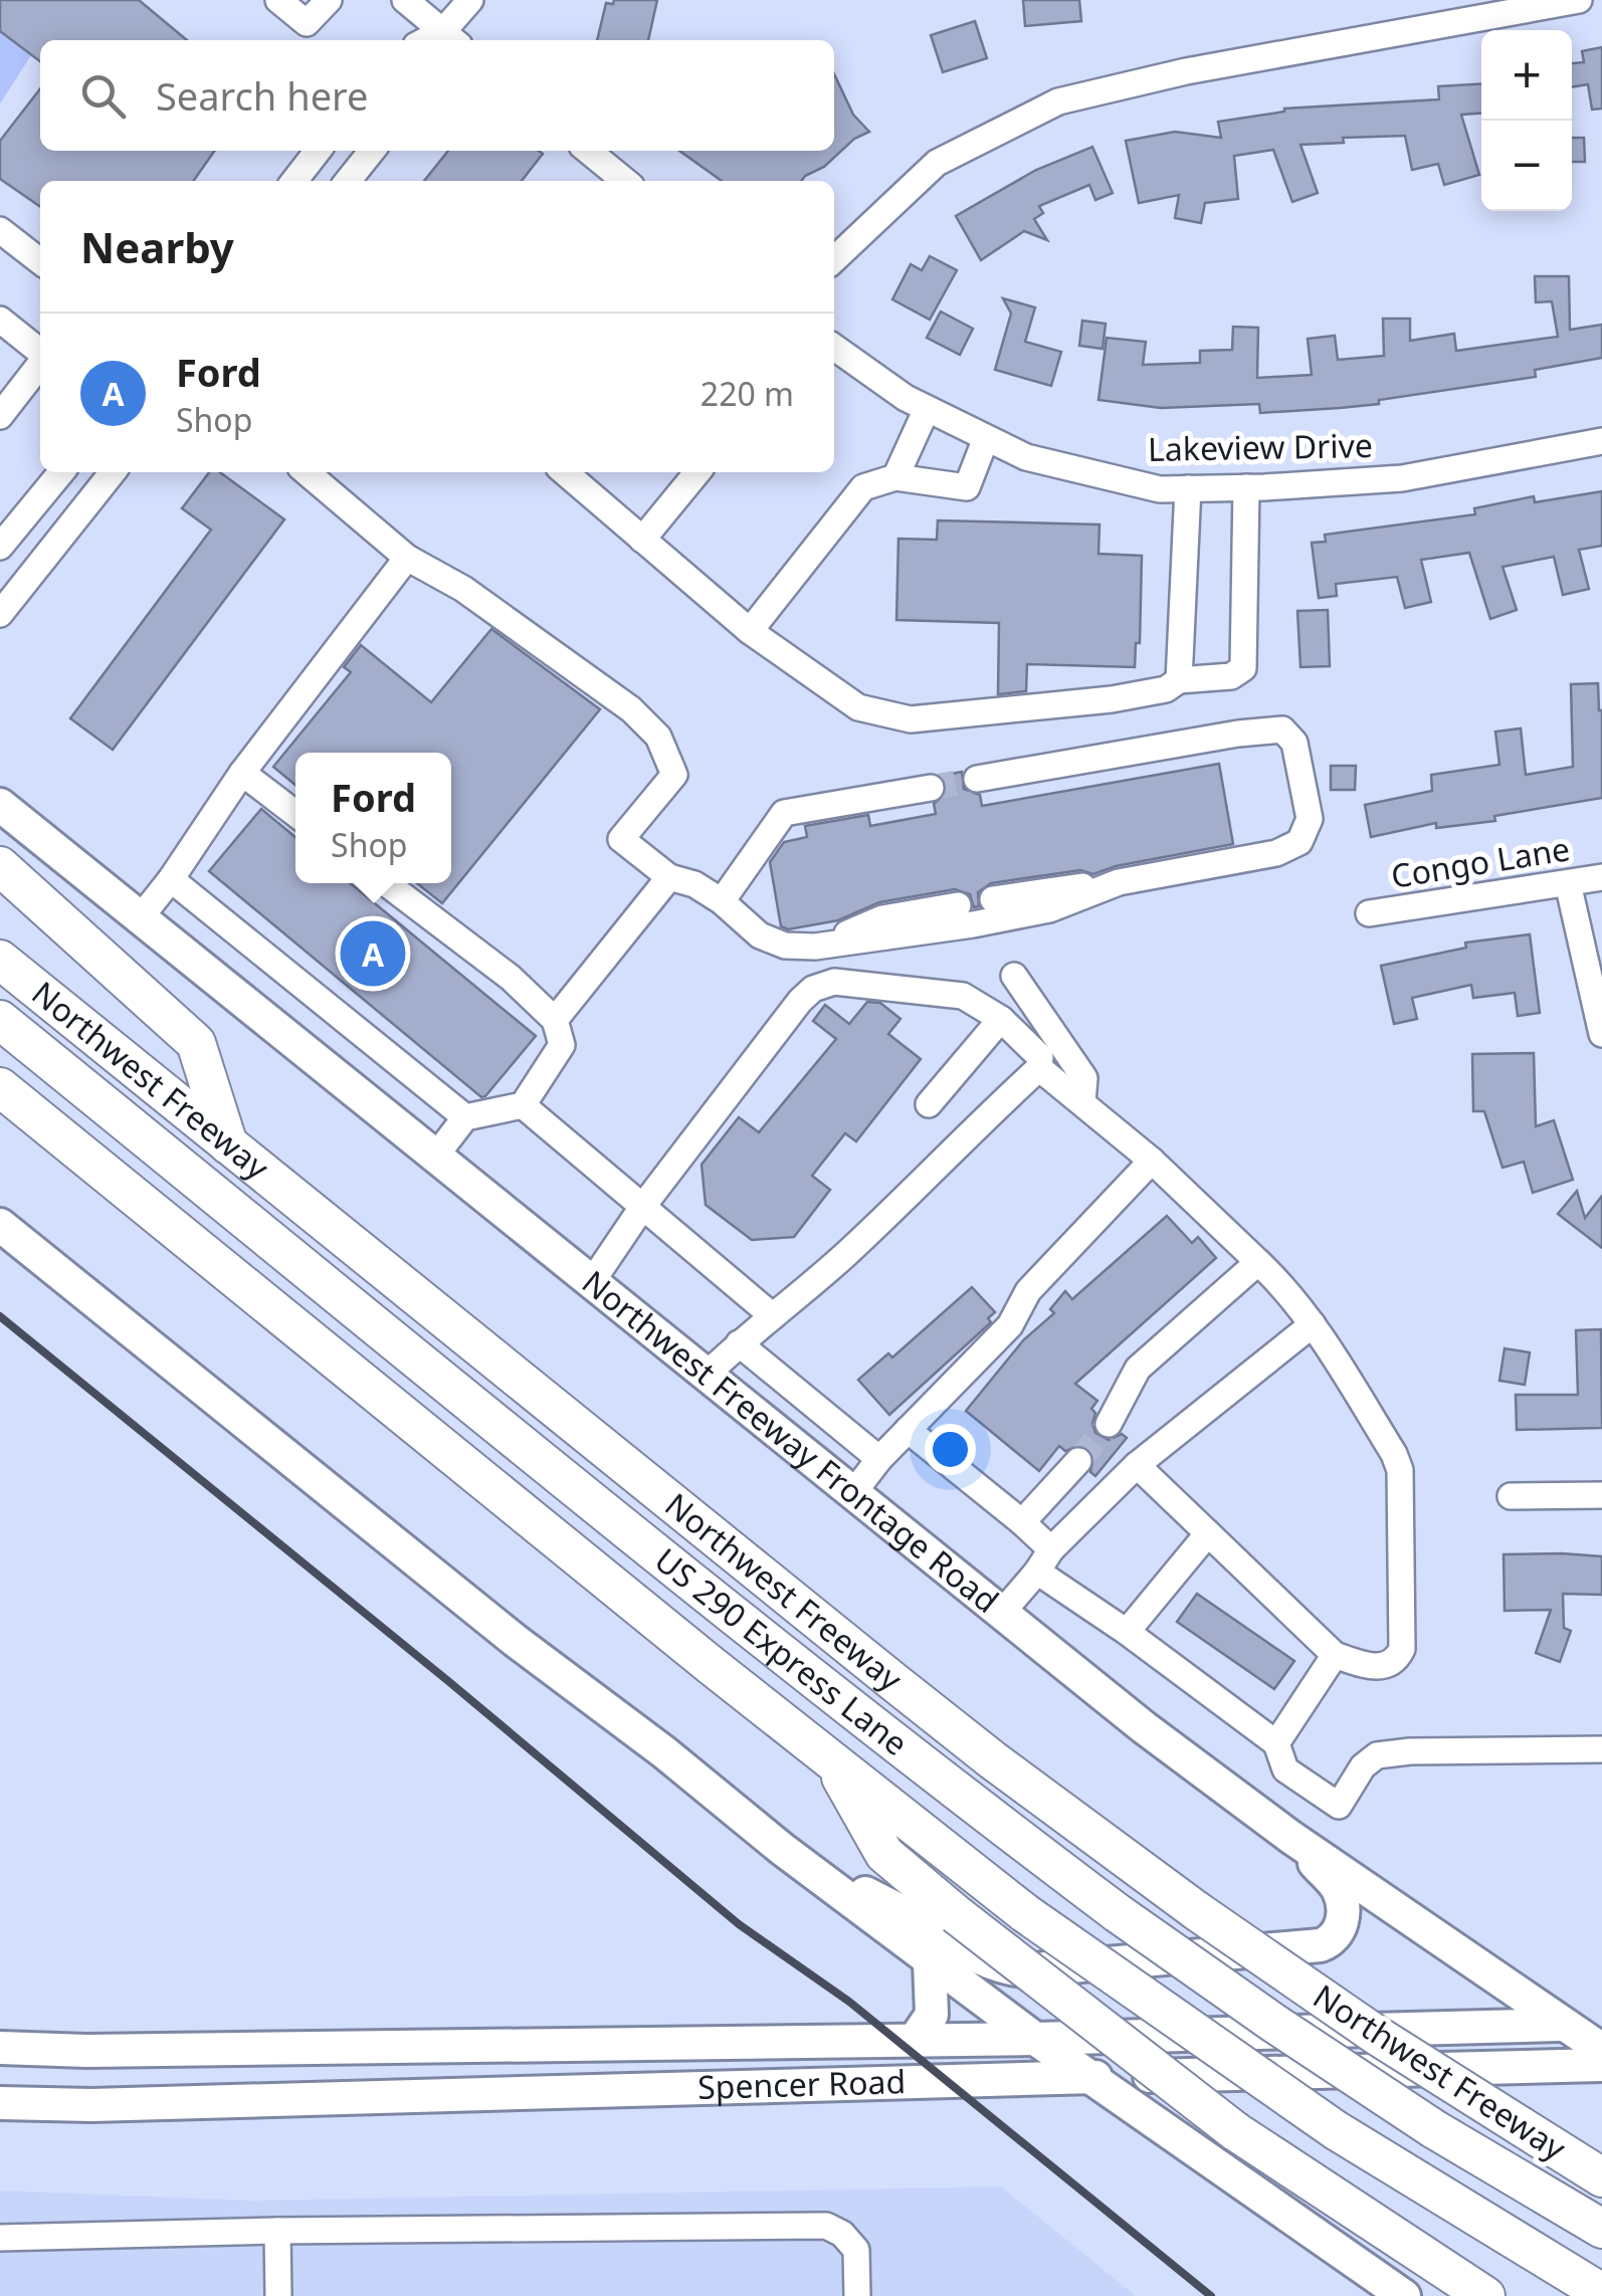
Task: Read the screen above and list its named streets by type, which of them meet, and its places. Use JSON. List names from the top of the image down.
{
  "streets": {
    "highway": ["Northwest Freeway", "US 290 Express Lane"],
    "main road": ["Northwest Freeway Frontage Road", "Spencer Road"],
    "street": ["Lakeview Drive", "Congo Lane"]
  },
  "crossings": [
    ["Northwest Freeway Frontage Road", "Spencer Road"]
  ],
  "page": {
    "map_buttons": ["+", "−"],
    "search": "Search here",
    "heading": "Nearby",
    "list": [
      {
        "mark": "A",
        "name": "Ford",
        "note": "Shop",
        "value": "220 m"
      }
    ],
    "popup": ["Ford", "Shop"],
    "pins": "A"
  }
}
